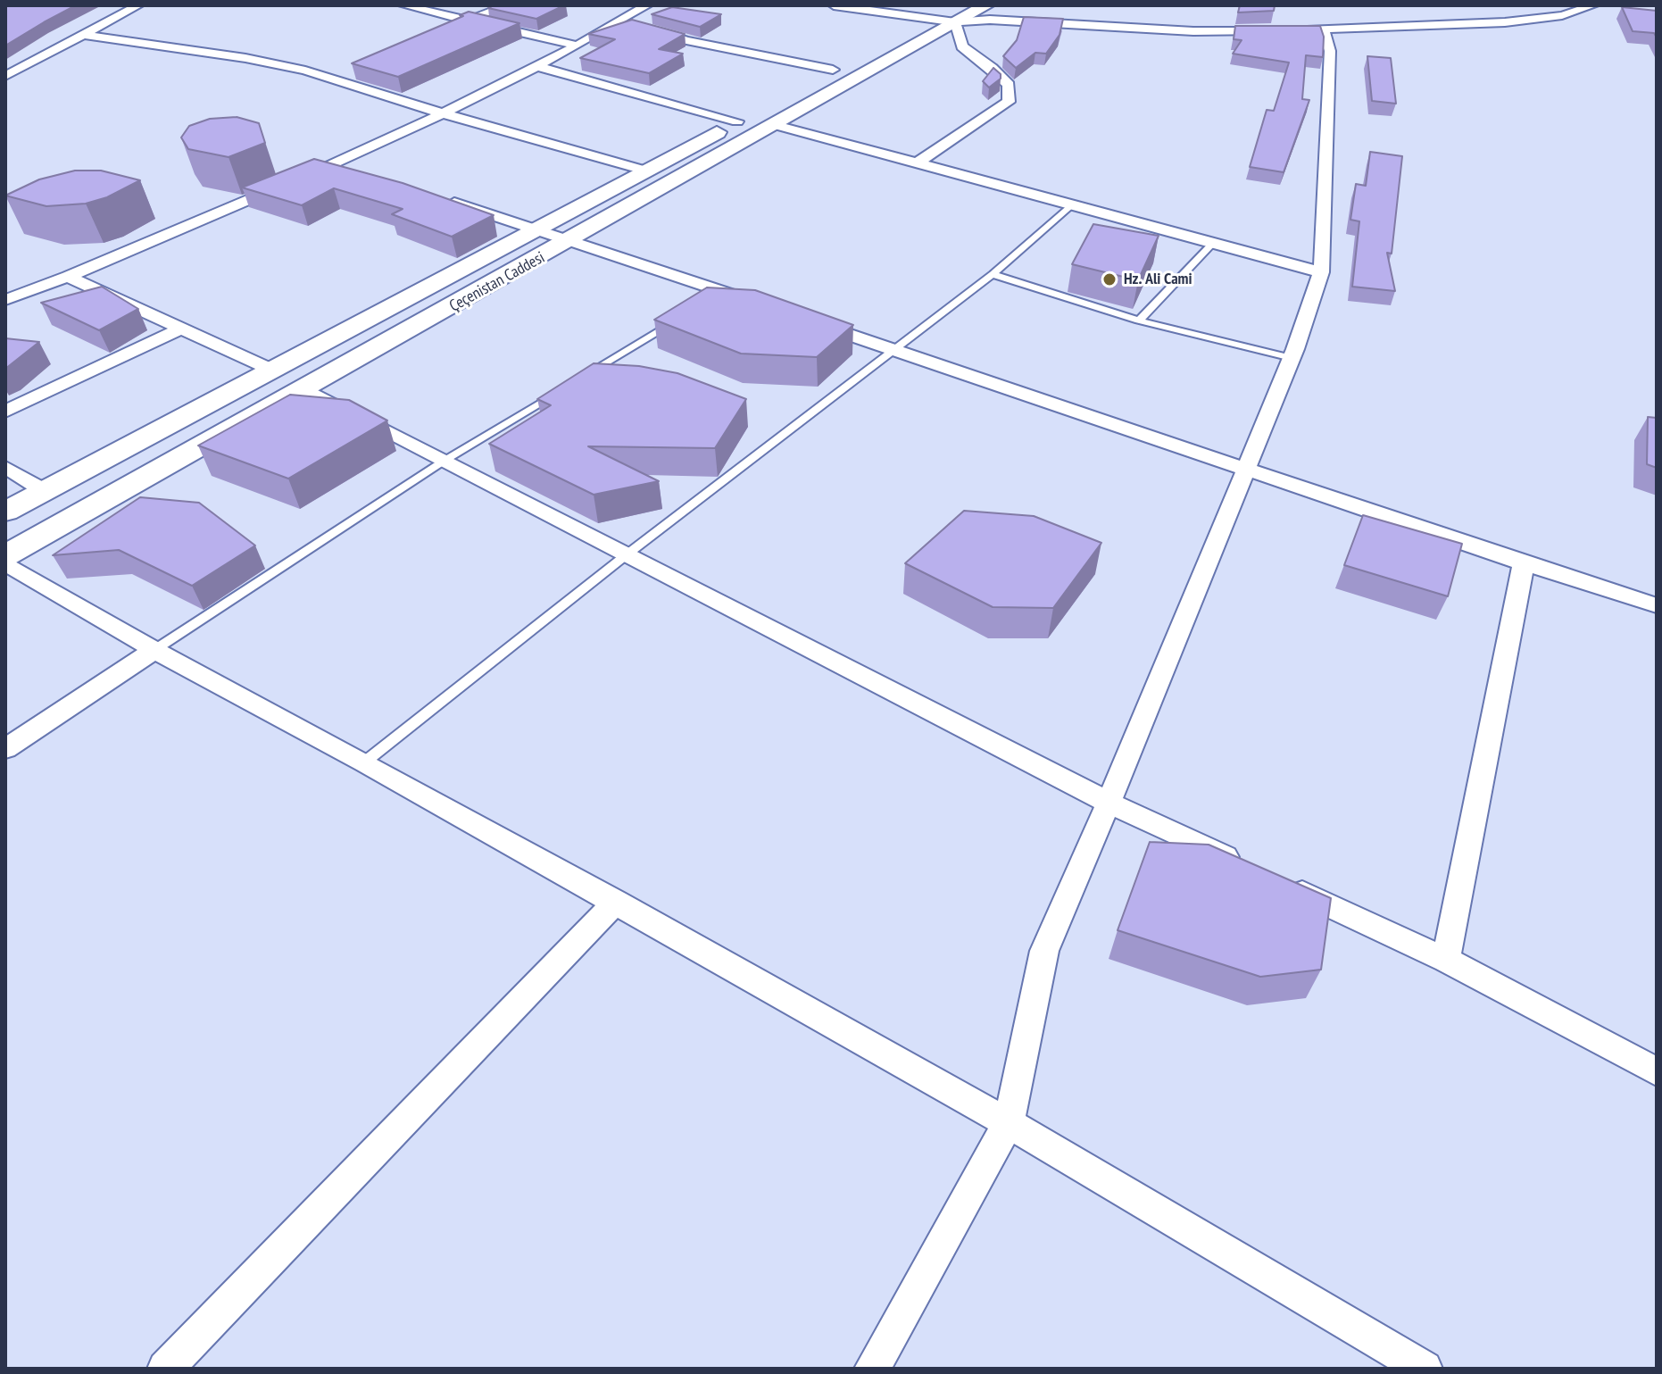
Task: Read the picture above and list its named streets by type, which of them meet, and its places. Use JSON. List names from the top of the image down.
{
  "streets": {
    "main road": ["Çeçenistan Caddesi"]
  },
  "places": ["Hz. Ali Cami"]
}
